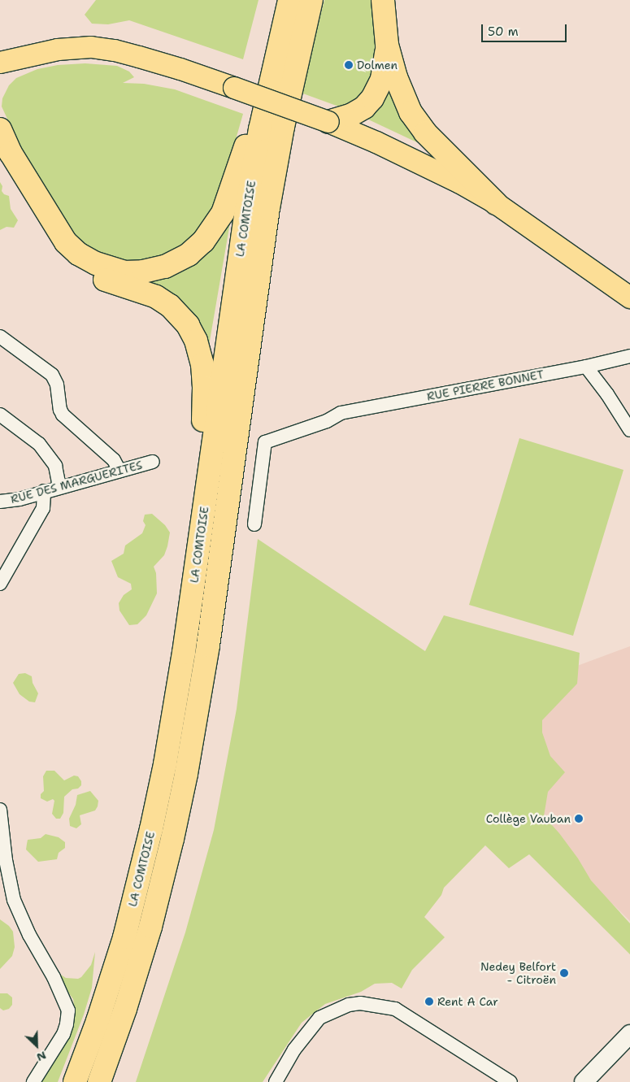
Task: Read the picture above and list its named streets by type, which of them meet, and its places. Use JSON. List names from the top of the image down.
{
  "streets": {
    "highway": ["LA COMTOISE"],
    "street": ["RUE PIERRE BONNET", "RUE DES MARGUERITES"]
  },
  "places": [
    "Dolmen",
    "Collège Vauban",
    "Nedey Belfort - Citroën",
    "Rent A Car"
  ],
  "scale_bar": "50 m",
  "north": "bottom right"
}
